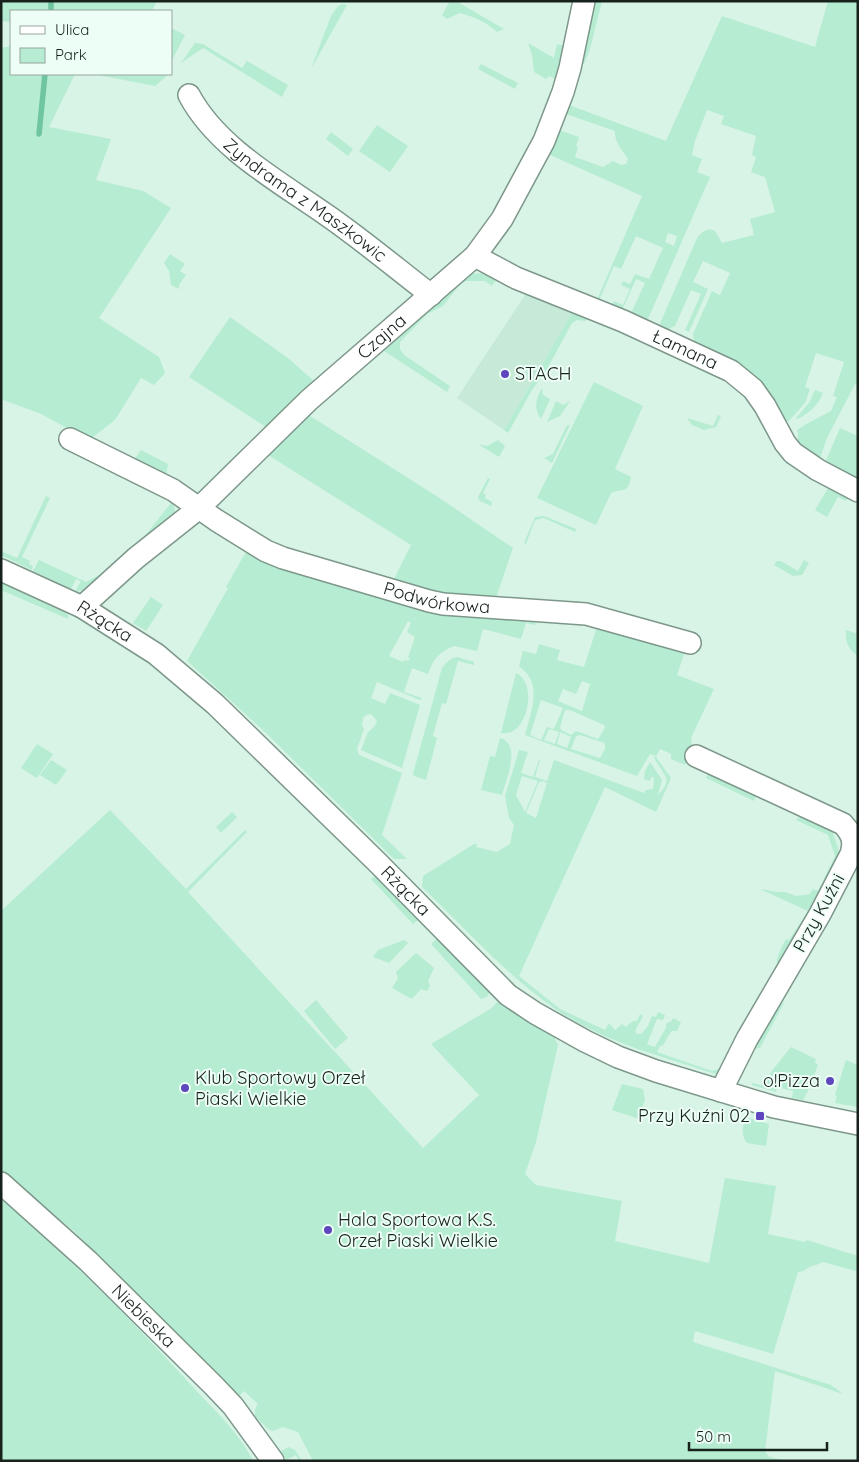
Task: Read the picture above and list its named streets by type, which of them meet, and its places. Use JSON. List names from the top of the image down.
{
  "streets": {
    "street": [
      "Zyndrama z Maszkowic",
      "Czajna",
      "Łamana",
      "Podwórkowa",
      "Rżącka",
      "Przy Kuźni",
      "Niebieska"
    ]
  },
  "crossings": [
    ["Zyndrama z Maszkowic", "Czajna"],
    ["Czajna", "Łamana"],
    ["Czajna", "Podwórkowa"],
    ["Czajna", "Rżącka"],
    ["Rżącka", "Przy Kuźni"]
  ],
  "places": {
    "other": [
      "STACH",
      "o!Pizza",
      "Klub Sportowy Orzeł Piaski Wielkie",
      "Hala Sportowa K.S. Orzeł Piaski Wielkie"
    ],
    "transit": ["Przy Kuźni 02"]
  },
  "legend": ["Ulica", "Park"],
  "scale_bar": "50 m"
}
